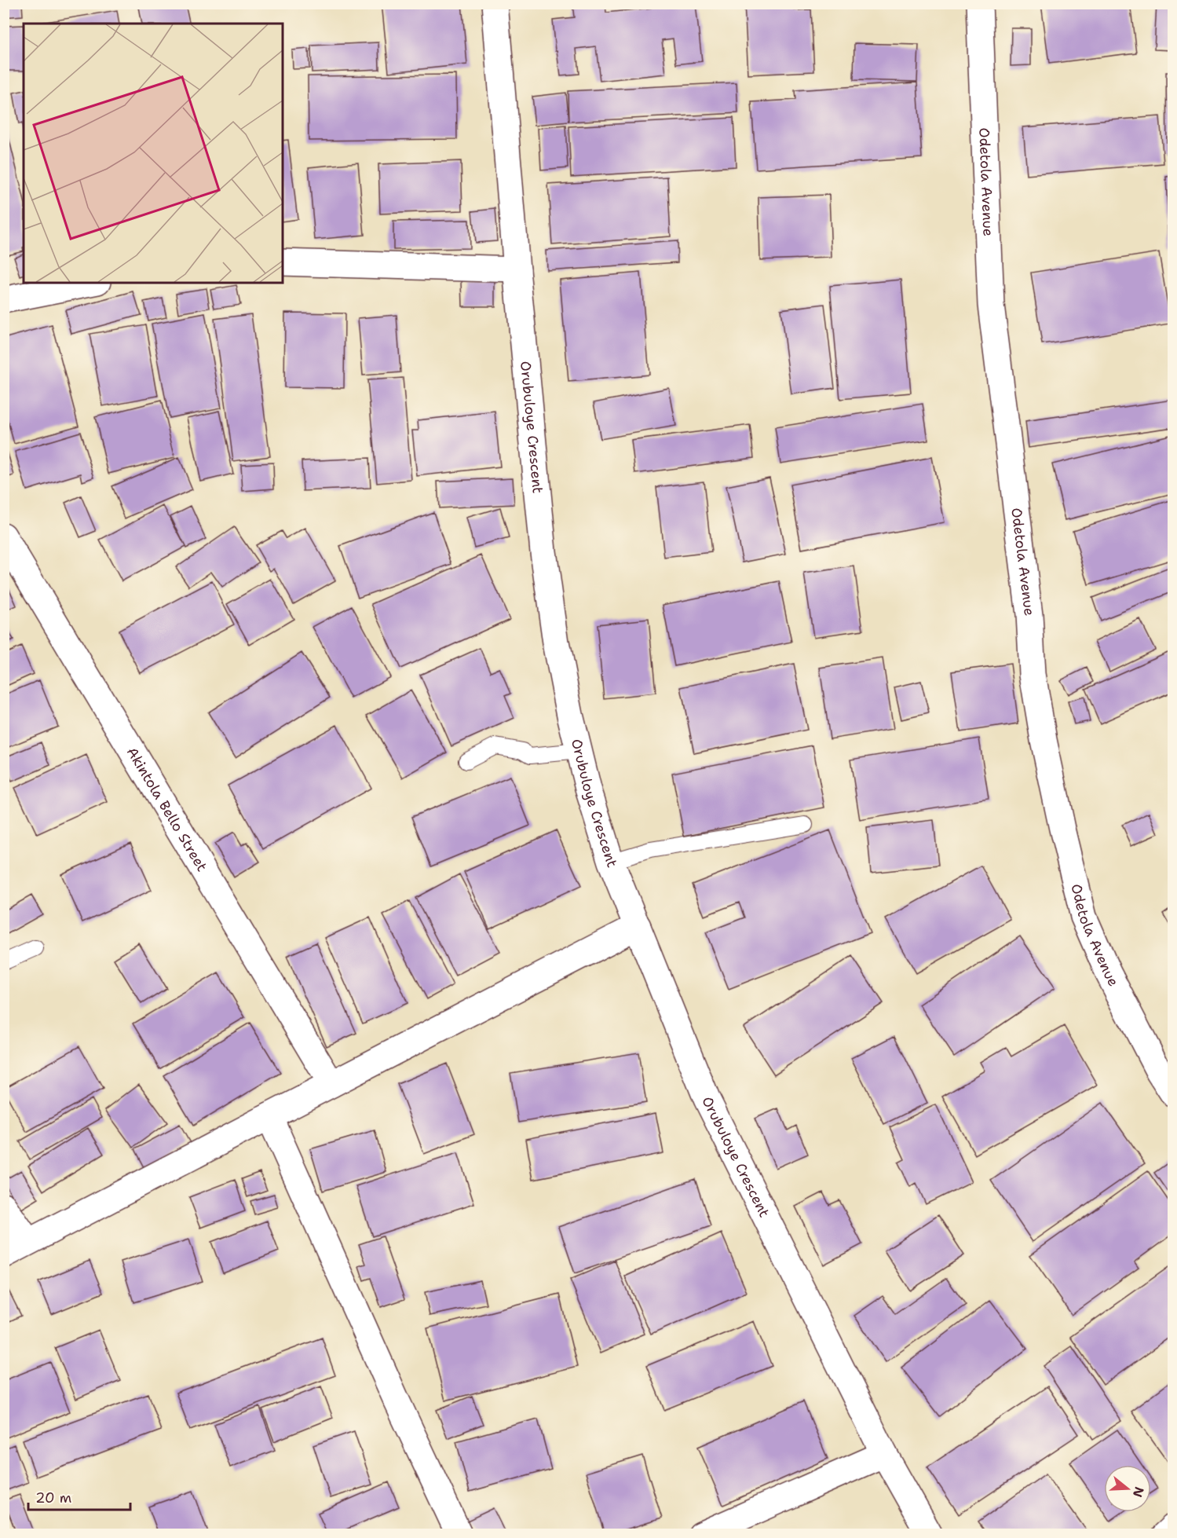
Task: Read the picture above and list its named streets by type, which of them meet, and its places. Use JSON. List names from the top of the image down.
{
  "streets": {
    "street": ["Odetola Avenue", "Orubuloye Crescent", "Akintola Bello Street"]
  },
  "scale_bar": "20 m",
  "north": "right"
}
